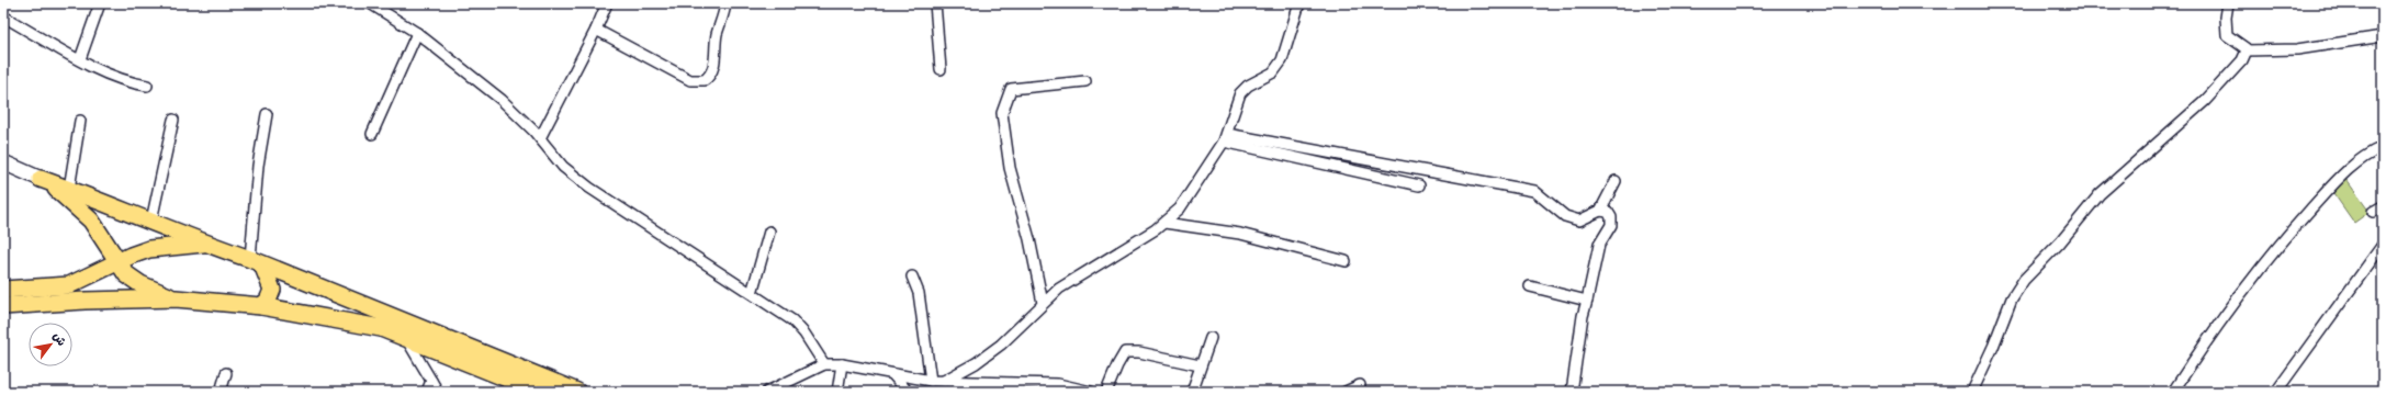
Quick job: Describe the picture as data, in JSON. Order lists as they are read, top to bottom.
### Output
{
  "north": "top right"
}
